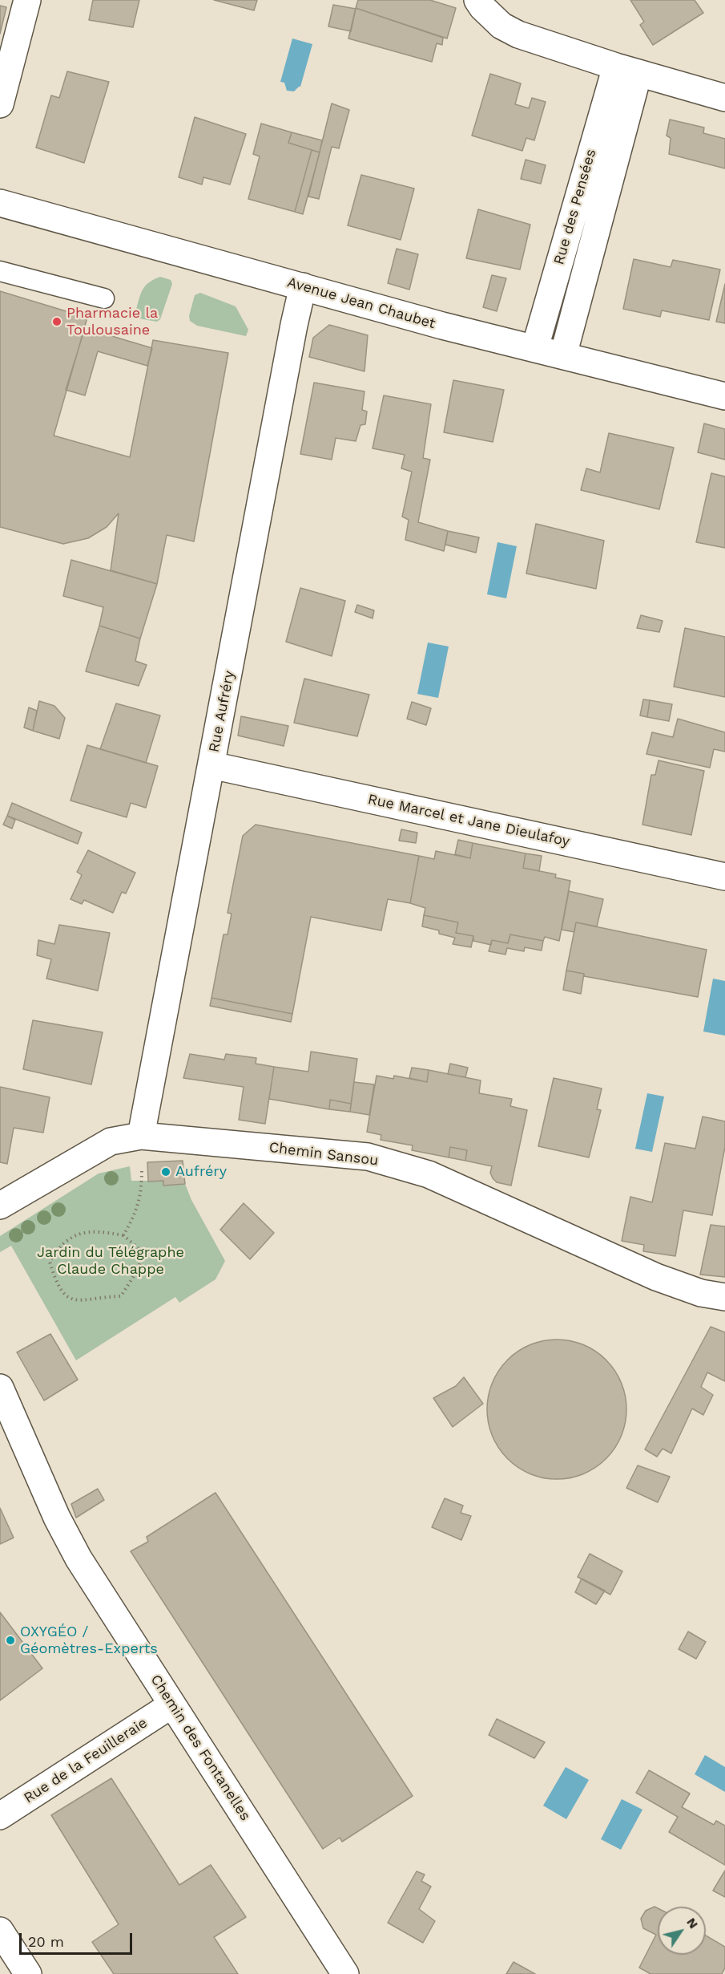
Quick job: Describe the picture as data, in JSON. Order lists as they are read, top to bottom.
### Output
{
  "streets": {
    "street": [
      "Rue des Pensées",
      "Avenue Jean Chaubet",
      "Rue Aufréry",
      "Rue Marcel et Jane Dieulafoy",
      "Chemin Sansou",
      "Chemin des Fontanelles",
      "Rue de la Feuilleraie"
    ]
  },
  "crossings": [
    ["Rue des Pensées", "Avenue Jean Chaubet"],
    ["Avenue Jean Chaubet", "Rue Aufréry"],
    ["Rue Aufréry", "Rue Marcel et Jane Dieulafoy"],
    ["Rue Aufréry", "Chemin Sansou"],
    ["Chemin des Fontanelles", "Rue de la Feuilleraie"]
  ],
  "parks": ["Jardin du Télégraphe Claude Chappe"],
  "places": ["Pharmacie la Toulousaine", "Aufréry", "OXYGÉO / Géomètres-Experts"],
  "scale_bar": "20 m",
  "north": "top right"
}
